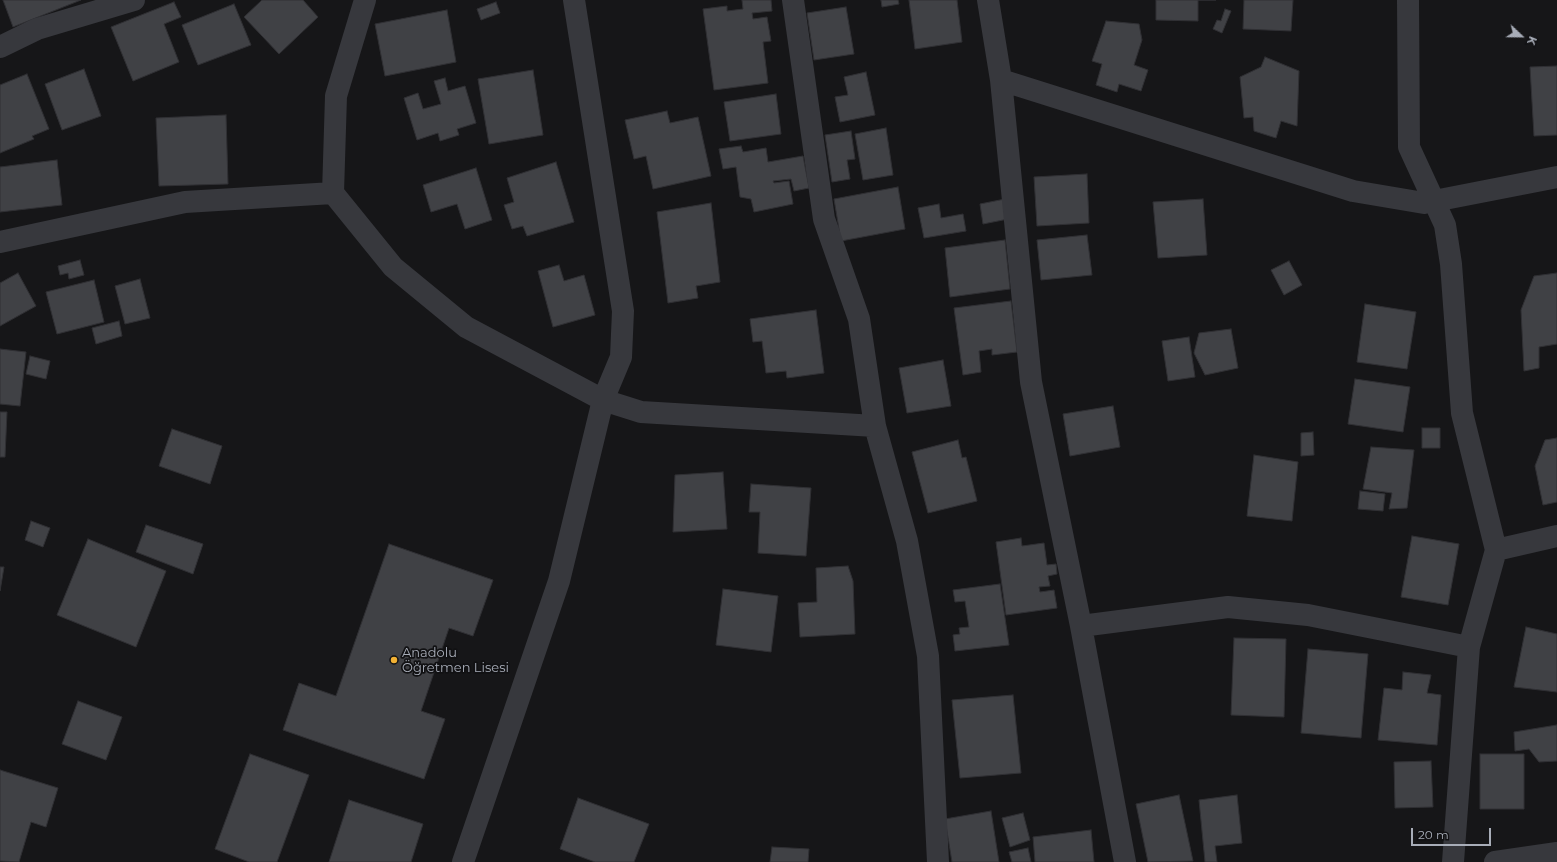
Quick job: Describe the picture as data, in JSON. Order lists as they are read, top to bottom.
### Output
{
  "places": ["Anadolu Öğretmen Lisesi"],
  "scale_bar": "20 m",
  "north": "right"
}
